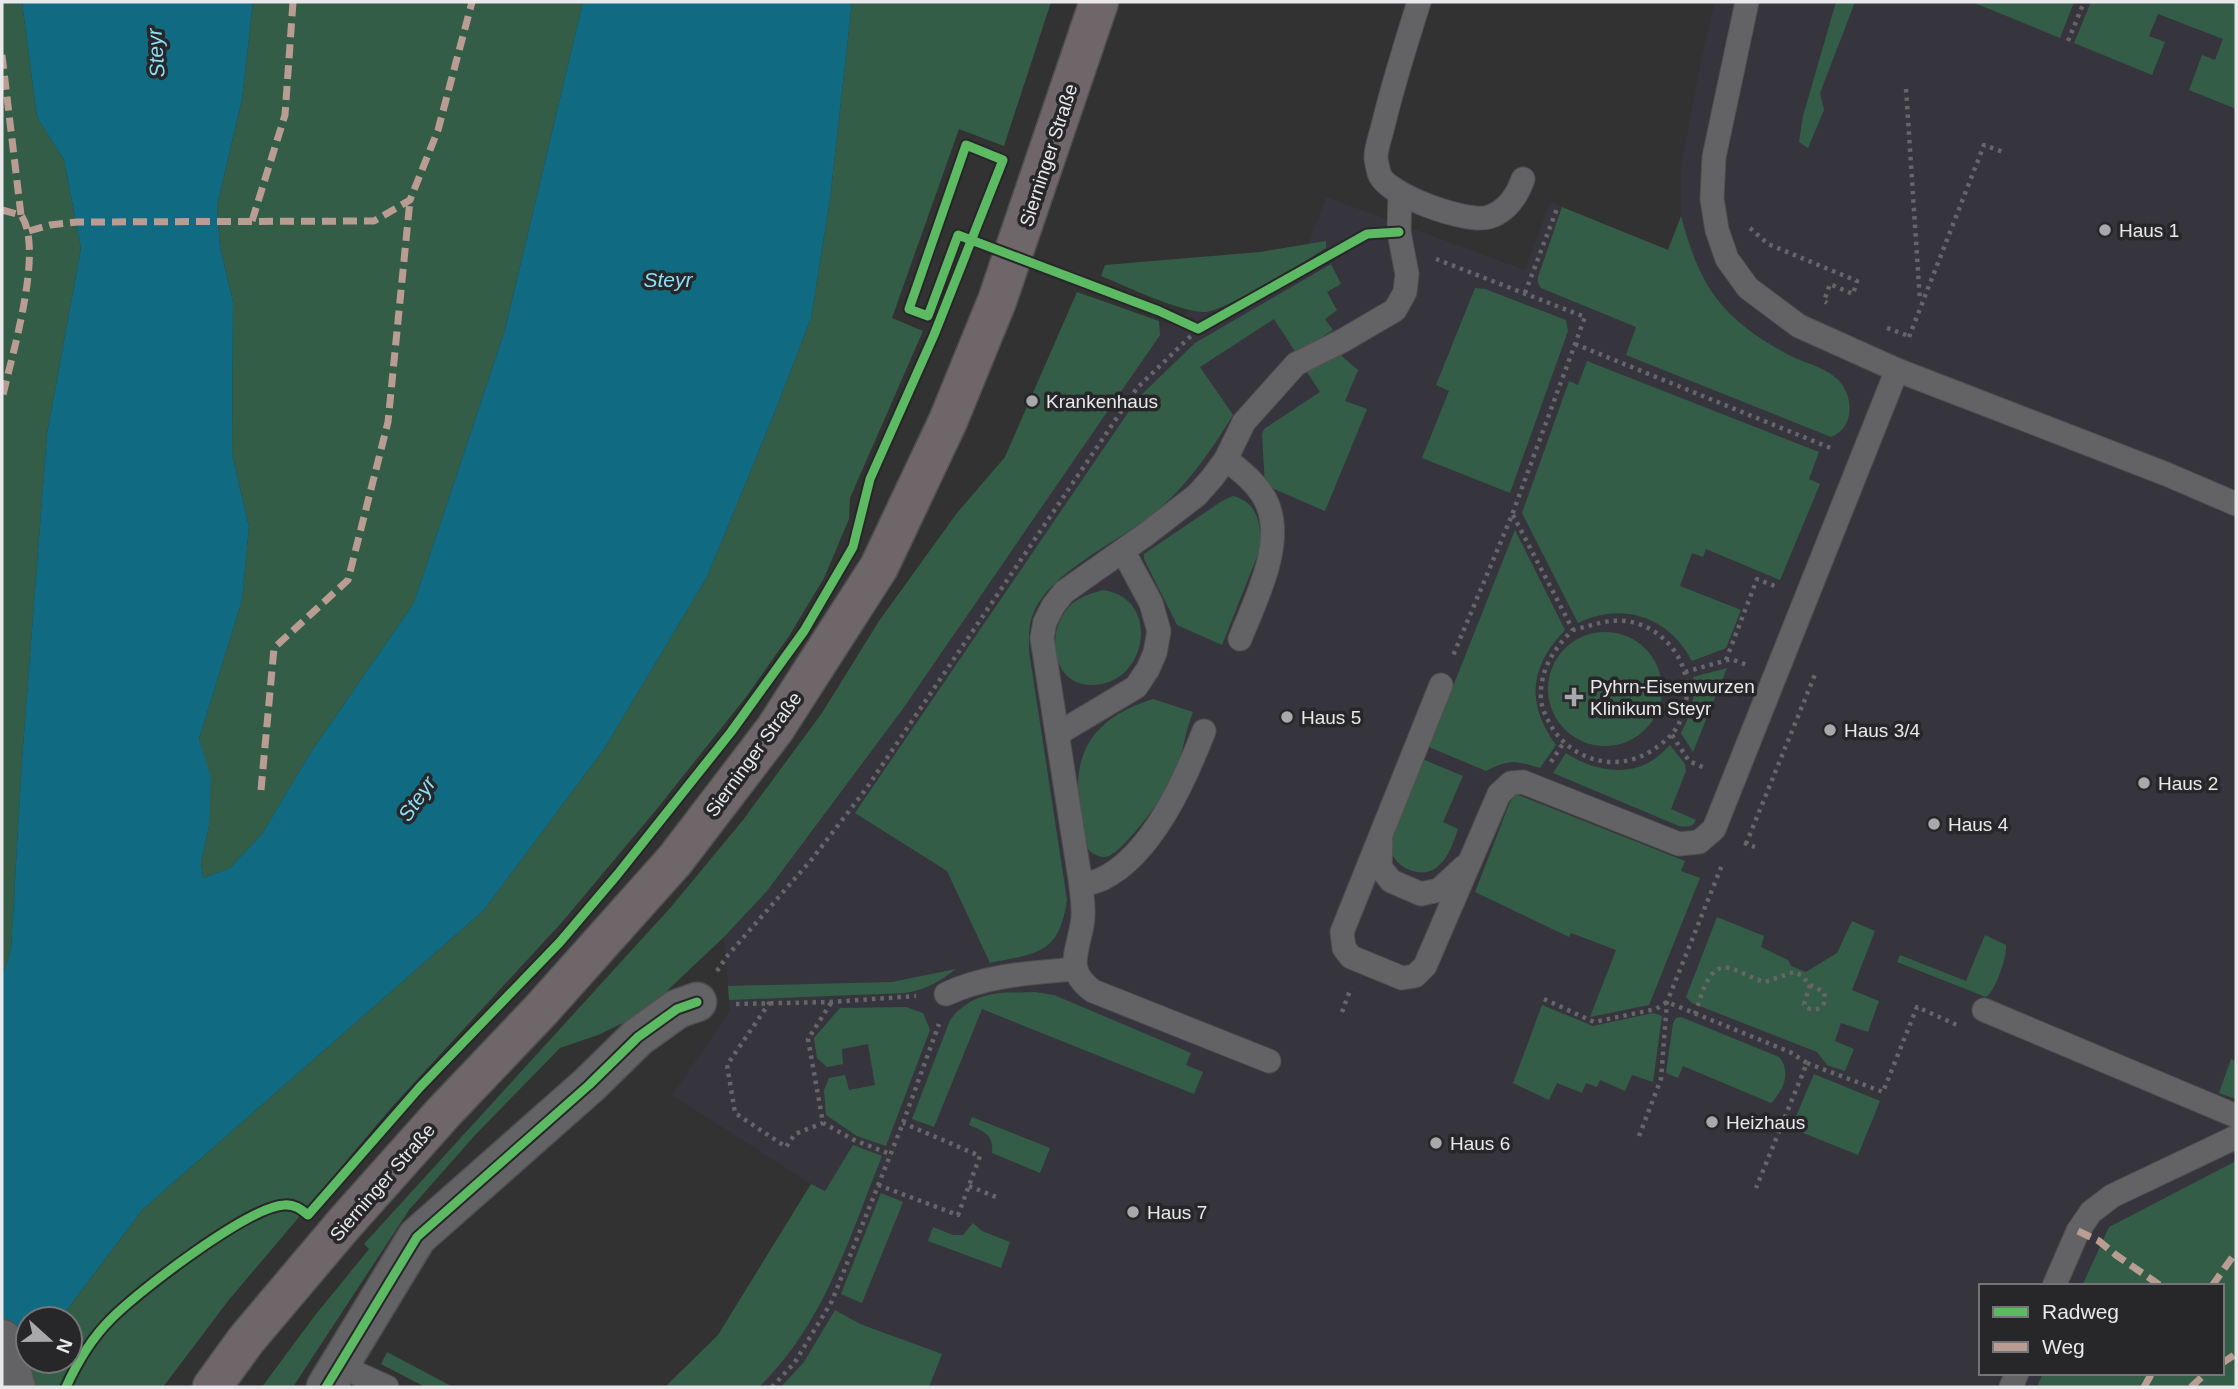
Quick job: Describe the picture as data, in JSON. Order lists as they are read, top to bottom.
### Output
{
  "streets": {
    "main road": ["Sierninger Straße"]
  },
  "water": ["Steyr"],
  "places": {
    "other": [
      "Haus 1",
      "Krankenhaus",
      "Haus 5",
      "Haus 3/4",
      "Haus 2",
      "Haus 4",
      "Heizhaus",
      "Haus 6",
      "Haus 7"
    ],
    "health": ["Pyhrn-Eisenwurzen Klinikum Steyr"]
  },
  "legend": ["Radweg", "Weg"],
  "north": "right"
}
